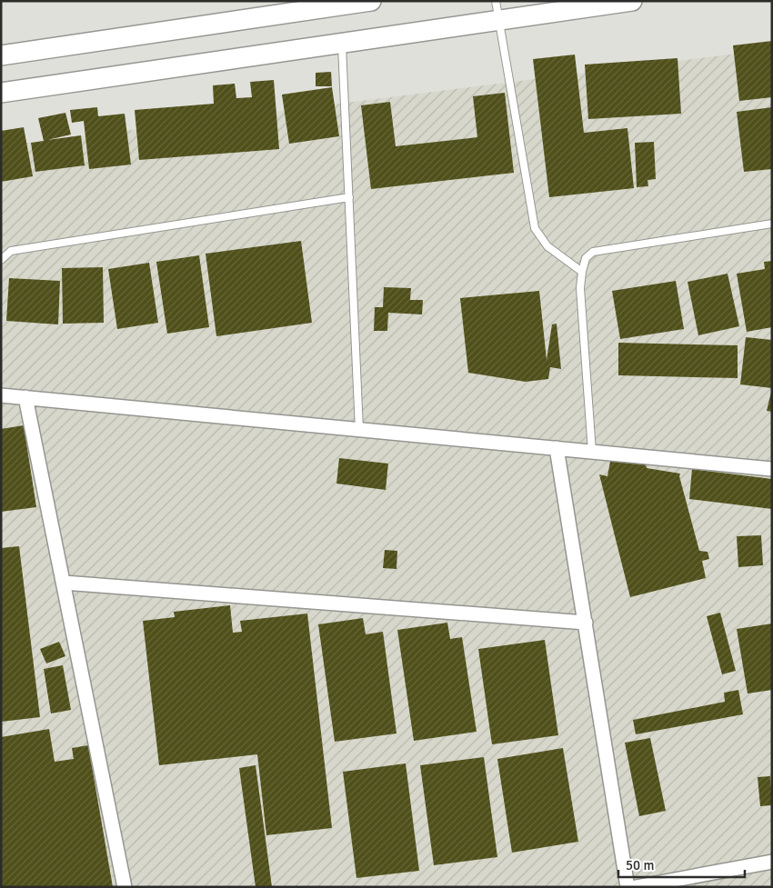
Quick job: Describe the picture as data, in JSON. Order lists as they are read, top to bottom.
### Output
{
  "scale_bar": "50 m"
}
